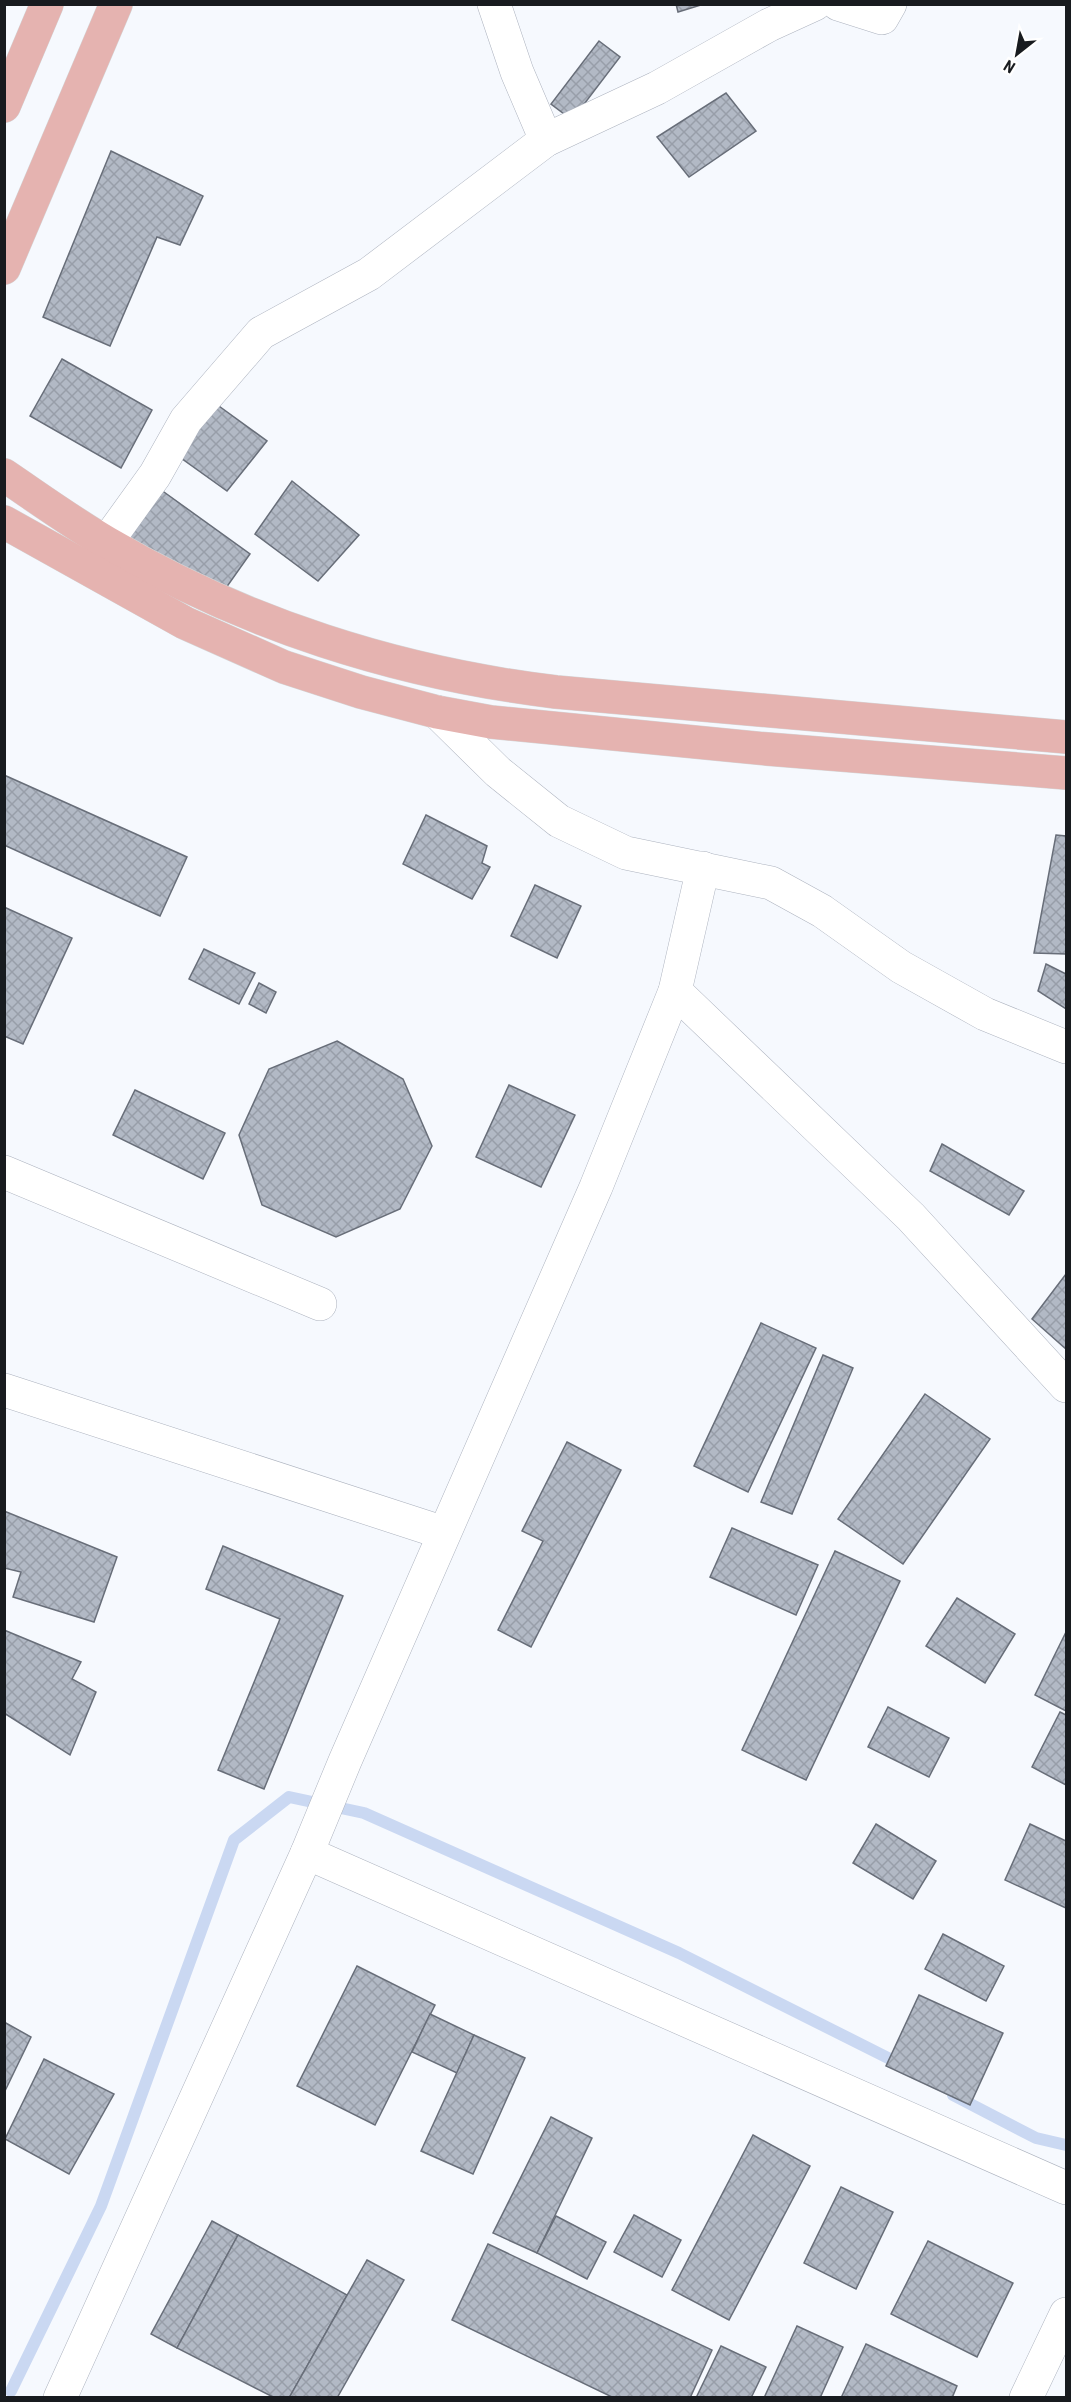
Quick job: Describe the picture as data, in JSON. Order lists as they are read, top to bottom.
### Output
{
  "north": "bottom left"
}
